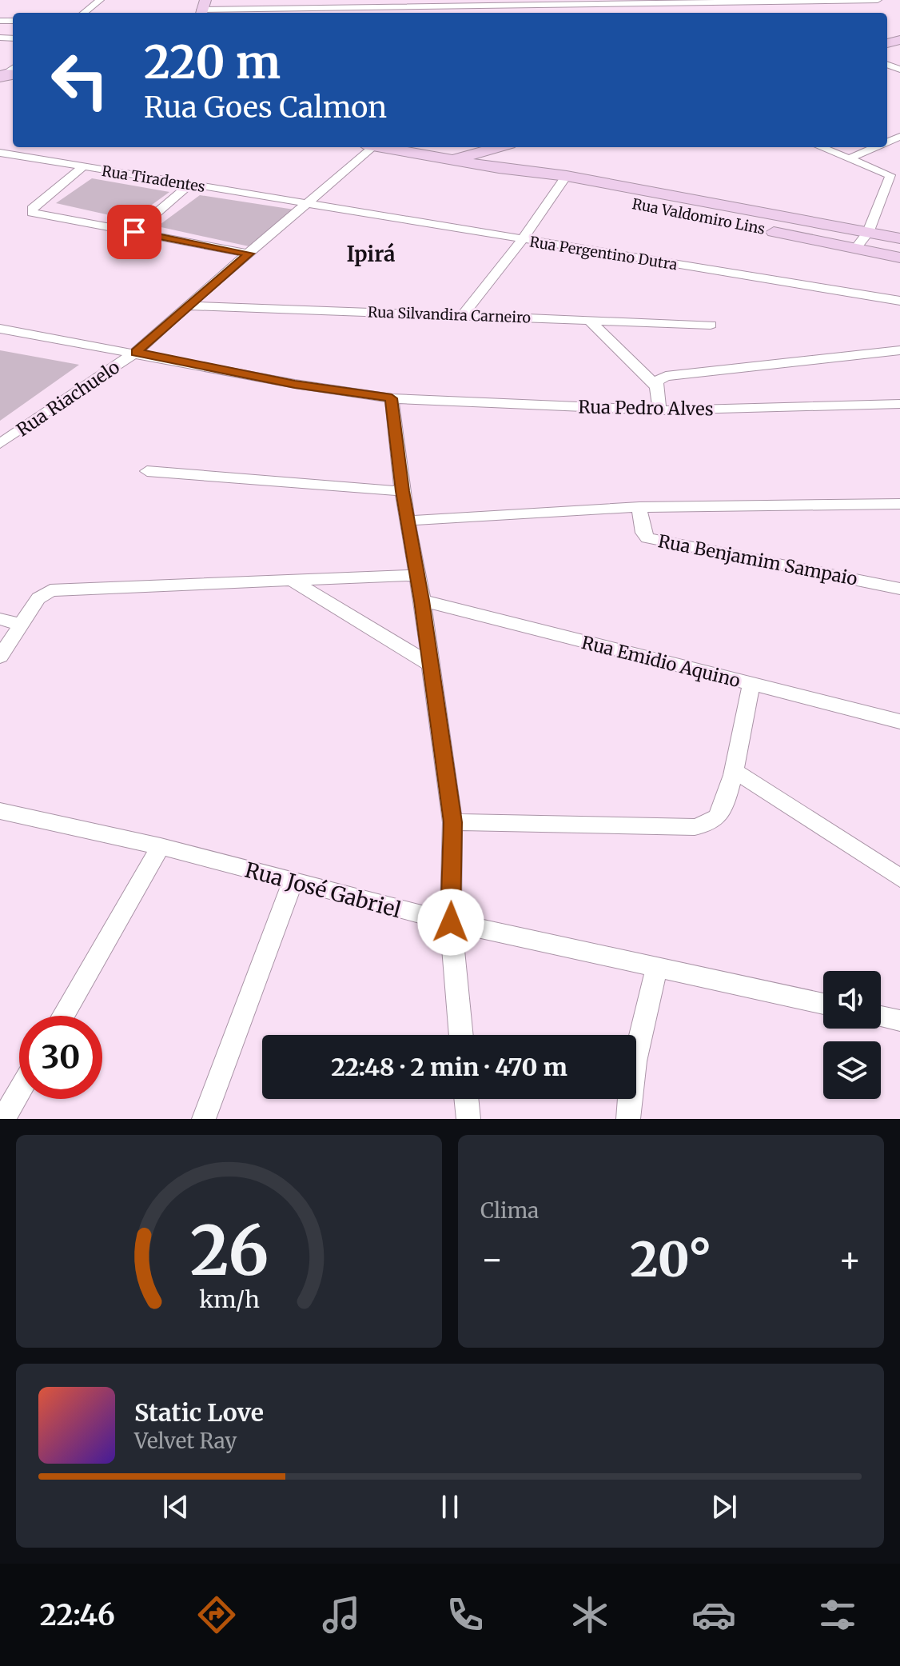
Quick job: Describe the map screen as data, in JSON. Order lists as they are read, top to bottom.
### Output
{
  "streets": {
    "street": [
      "Rua Tiradentes",
      "Rua Valdomiro Lins",
      "Rua Pergentino Dutra",
      "Rua Silvandira Carneiro",
      "Rua Riachuelo",
      "Rua Pedro Alves",
      "Rua Benjamim Sampaio",
      "Rua Emidio Aquino",
      "Rua José Gabriel"
    ]
  },
  "crossings": [
    ["Rua Tiradentes", "Rua Pergentino Dutra"],
    ["Rua Tiradentes", "Rua Riachuelo"],
    ["Rua Pergentino Dutra", "Rua Riachuelo"],
    ["Rua Silvandira Carneiro", "Rua Riachuelo"],
    ["Rua Riachuelo", "Rua Pedro Alves"]
  ],
  "districts": ["Ipirá"],
  "page": {
    "turn": ["220 m", "Rua Goes Calmon"],
    "limit": "30",
    "trip": "22:48 · 2 min · 470 m",
    "tile": "Clima",
    "heat": ["−", "20°", "+"],
    "song": ["Static Love", "Velvet Ray"],
    "tabs": "22:46",
    "gauge": ["26", "km/h"]
  }
}
